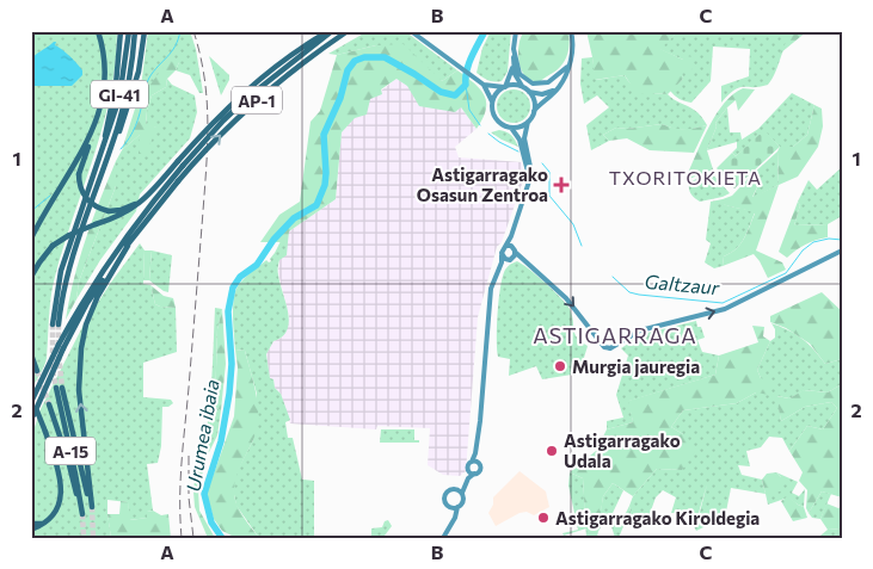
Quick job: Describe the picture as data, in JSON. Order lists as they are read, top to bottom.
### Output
{
  "streets": {
    "highway": ["GI-41", "AP-1", "A-15"]
  },
  "crossings": [
    ["AP-1", "A-15"]
  ],
  "districts": ["TXORITOKIETA", "ASTIGARRAGA"],
  "water": ["Galtzaur", "Urumea ibaia"],
  "places": {
    "health": ["Astigarragako Osasun Zentroa"],
    "other": ["Murgia jauregia", "Astigarragako Udala", "Astigarragako Kiroldegia"]
  },
  "grid": {
    "columns": ["A", "B", "C"],
    "rows": ["1", "2"]
  }
}
